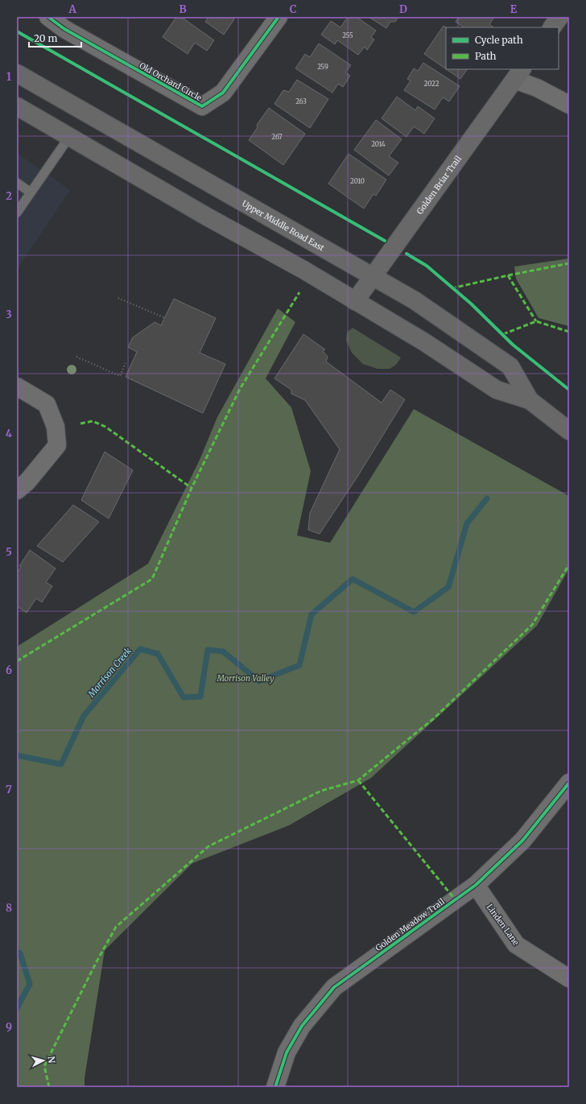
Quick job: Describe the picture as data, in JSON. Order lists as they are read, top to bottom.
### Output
{
  "streets": {
    "main road": ["Golden Briar Trail", "Upper Middle Road East"],
    "street": ["Old Orchard Circle", "Golden Meadow Trail", "Linden Lane"]
  },
  "crossings": [
    ["Golden Briar Trail", "Upper Middle Road East"],
    ["Golden Meadow Trail", "Linden Lane"]
  ],
  "water": ["Morrison Creek"],
  "parks": ["Morrison Valley"],
  "house_numbers": [
    "255",
    "259",
    "2022",
    "263",
    "267",
    "2014",
    "2010"
  ],
  "legend": ["Cycle path", "Path"],
  "scale_bar": "20 m",
  "north": "right",
  "grid": {
    "columns": [
      "A",
      "B",
      "C",
      "D",
      "E"
    ],
    "rows": [
      "1",
      "2",
      "3",
      "4",
      "5",
      "6",
      "7",
      "8",
      "9"
    ]
  }
}
